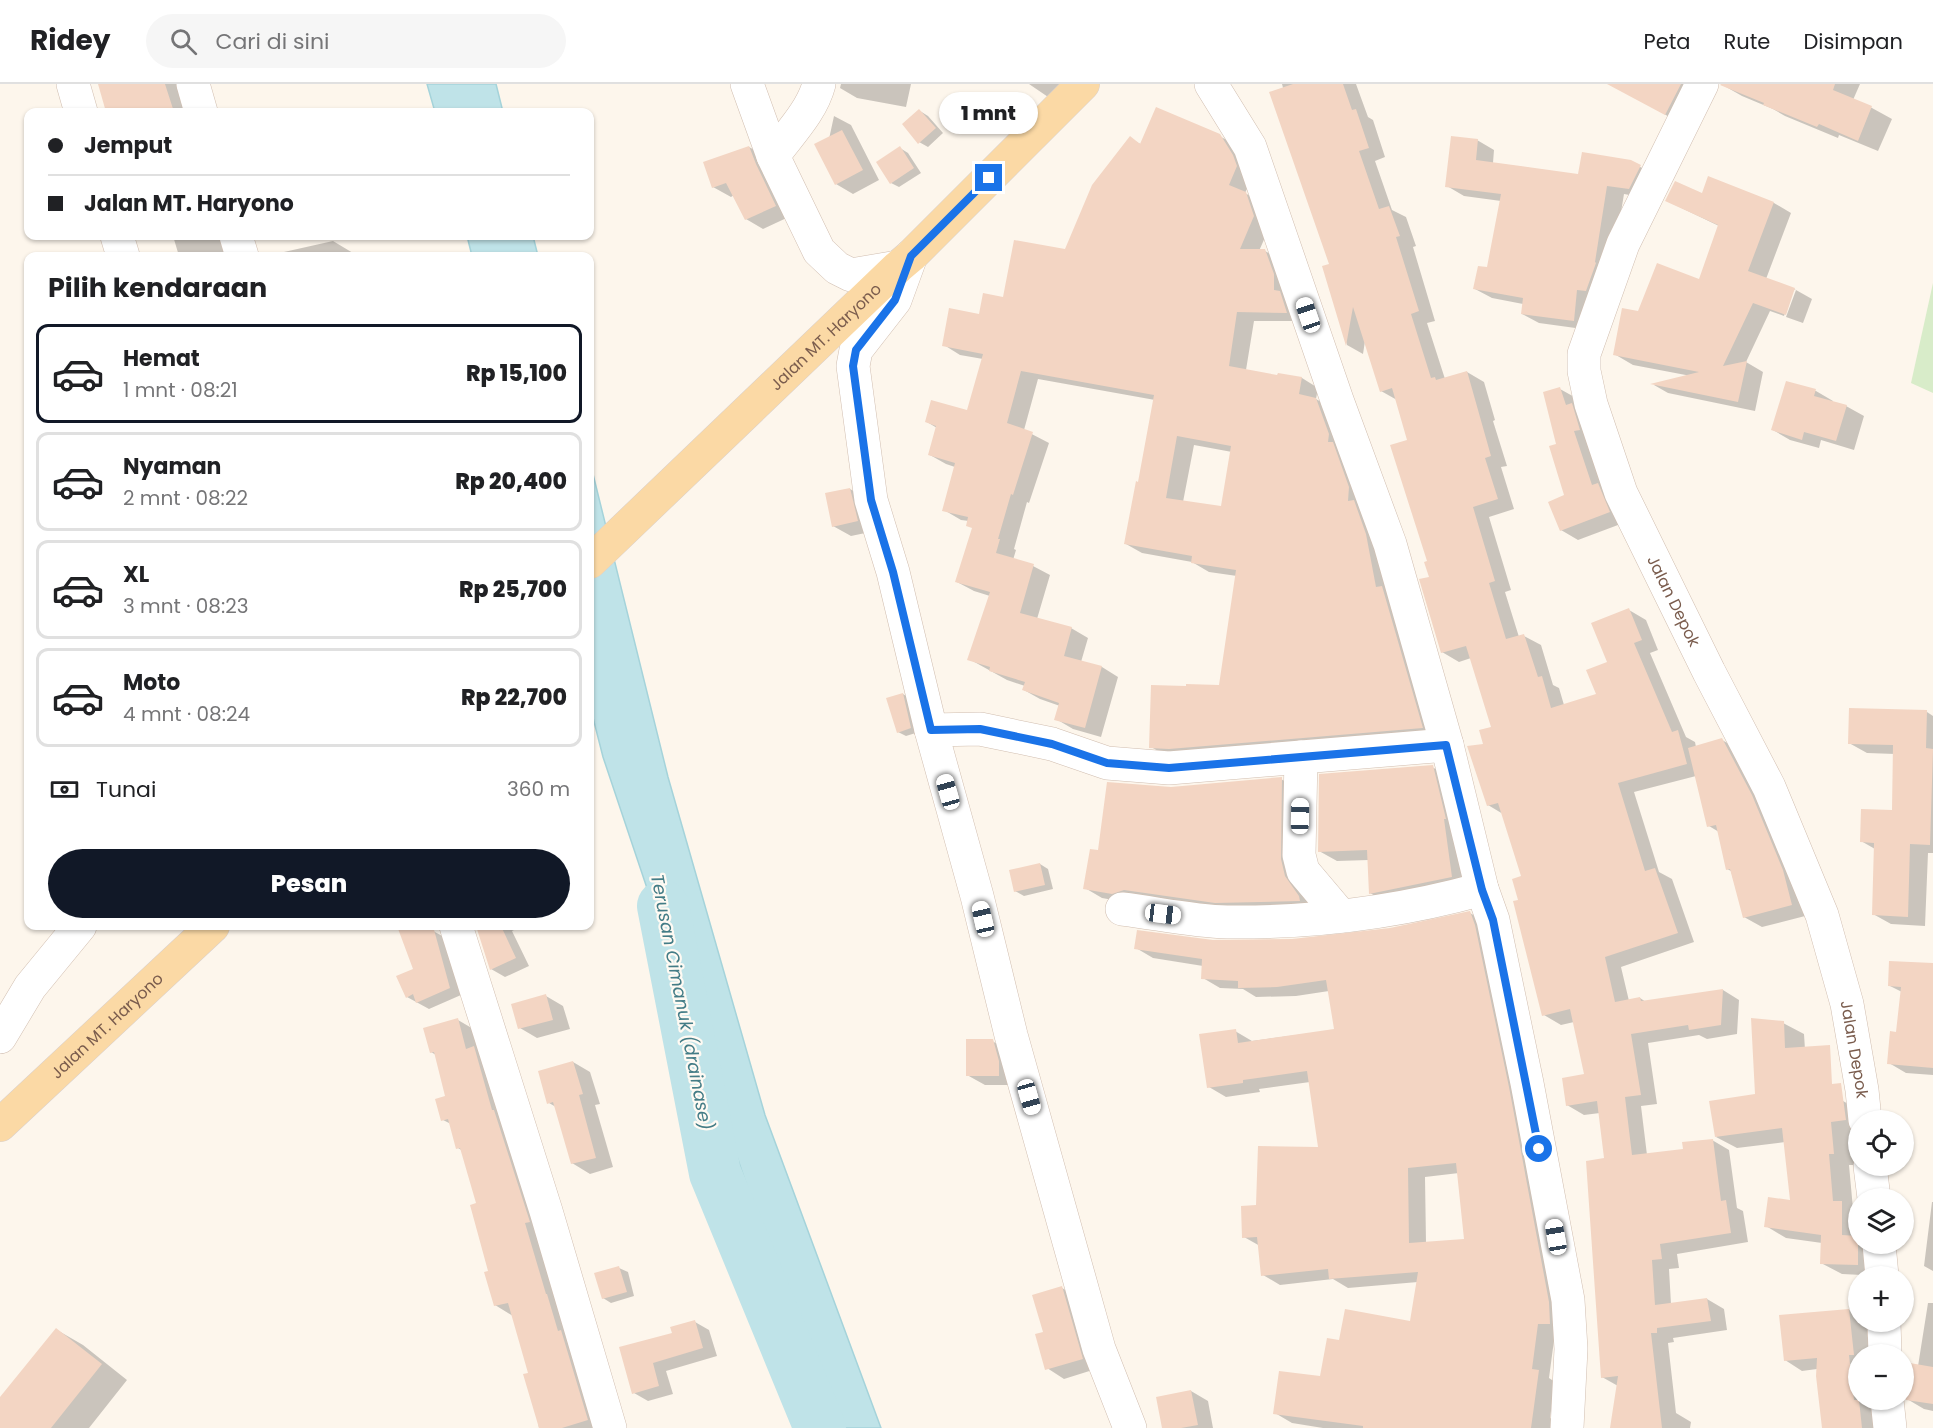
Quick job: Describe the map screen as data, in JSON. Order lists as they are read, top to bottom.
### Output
{
  "streets": {
    "main road": ["Jalan MT. Haryono"],
    "street": ["Jalan Depok"]
  },
  "water": ["Terusan Cimanuk (drainase)"],
  "page": {
    "header": "Ridey",
    "search": "Cari di sini",
    "nav": ["Peta", "Rute", "Disimpan"],
    "bubble": "1 mnt",
    "banner": ["Jemput", "Jalan MT. Haryono"],
    "heading": "Pilih kendaraan",
    "list": [
      {
        "name": "Hemat",
        "note": "1 mnt · 08:21",
        "value": "Rp 15,100"
      },
      {
        "name": "Nyaman",
        "note": "2 mnt · 08:22",
        "value": "Rp 20,400"
      },
      {
        "name": "XL",
        "note": "3 mnt · 08:23",
        "value": "Rp 25,700"
      },
      {
        "name": "Moto",
        "note": "4 mnt · 08:24",
        "value": "Rp 22,700"
      }
    ],
    "pay": ["Tunai", "360 m"],
    "buttons": "Pesan",
    "map_buttons": ["+", "−"]
  }
}
